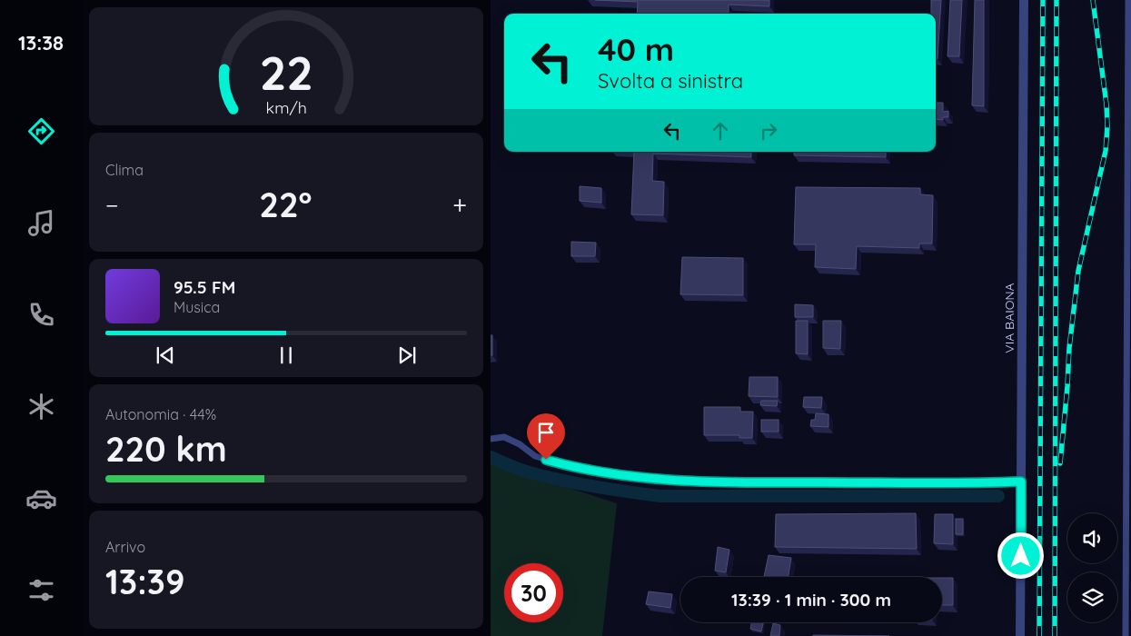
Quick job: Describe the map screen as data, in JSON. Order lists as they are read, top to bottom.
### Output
{
  "streets": {
    "street": ["VIA BAIONA"]
  },
  "page": {
    "tabs": "13:38",
    "turn": ["40 m", "Svolta a sinistra"],
    "tile": [
      "Clima",
      ["Autonomia · 44%", "220 km"],
      ["Arrivo", "13:39"]
    ],
    "heat": ["−", "22°", "+"],
    "song": ["95.5 FM", "Musica"],
    "limit": "30",
    "trip": "13:39 · 1 min · 300 m",
    "gauge": ["22", "km/h"]
  }
}
